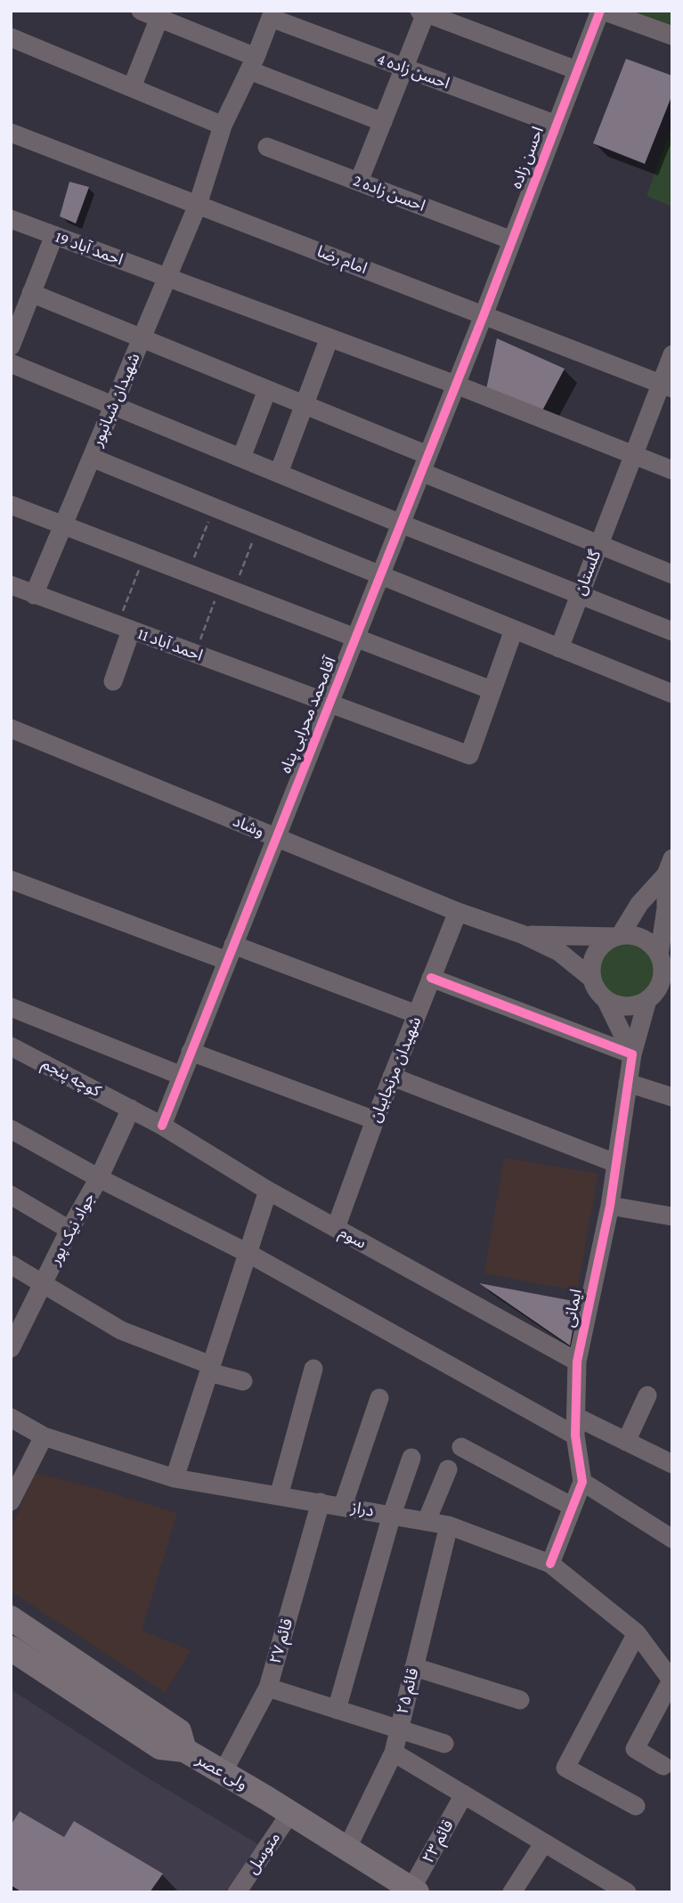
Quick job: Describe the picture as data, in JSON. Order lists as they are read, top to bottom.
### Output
{
  "streets": {
    "main road": ["ولی عصر"],
    "street": [
      "احسن زاده 4",
      "احسن زاده",
      "احسن زاده 2",
      "احمد آباد 19",
      "امام رضا",
      "شهیدان شبانپور",
      "گلستان",
      "احمد آباد 11",
      "آقامحمد محرابی پناه",
      "وشاد",
      "شهیدان مرنجابیان",
      "کوچه پنجم",
      "جواد نیک پور",
      "سوم",
      "ایمانی",
      "دراز",
      "قائم ۲۷",
      "قائم ۲۵",
      "قائم ۲۳",
      "متوسل"
    ]
  },
  "crossings": [
    ["احسن زاده 4", "احسن زاده"],
    ["احسن زاده 4", "شهیدان شبانپور"],
    ["احسن زاده", "احسن زاده 2"],
    ["احسن زاده", "امام رضا"],
    ["احسن زاده", "آقامحمد محرابی پناه"],
    ["احمد آباد 19", "شهیدان شبانپور"],
    ["احمد آباد 19", "گلستان"],
    ["احمد آباد 19", "آقامحمد محرابی پناه"],
    ["امام رضا", "شهیدان شبانپور"],
    ["امام رضا", "گلستان"],
    ["امام رضا", "آقامحمد محرابی پناه"],
    ["شهیدان شبانپور", "احمد آباد 11"],
    ["احمد آباد 11", "آقامحمد محرابی پناه"],
    ["آقامحمد محرابی پناه", "وشاد"],
    ["آقامحمد محرابی پناه", "سوم"],
    ["وشاد", "شهیدان مرنجابیان"],
    ["شهیدان مرنجابیان", "سوم"],
    ["کوچه پنجم", "جواد نیک پور"],
    ["کوچه پنجم", "سوم"],
    ["جواد نیک پور", "سوم"],
    ["سوم", "ایمانی"],
    ["دراز", "قائم ۲۷"],
    ["دراز", "قائم ۲۵"],
    ["قائم ۲۷", "ولی عصر"],
    ["قائم ۲۵", "ولی عصر"],
    ["ولی عصر", "قائم ۲۳"],
    ["ولی عصر", "متوسل"]
  ]
}
